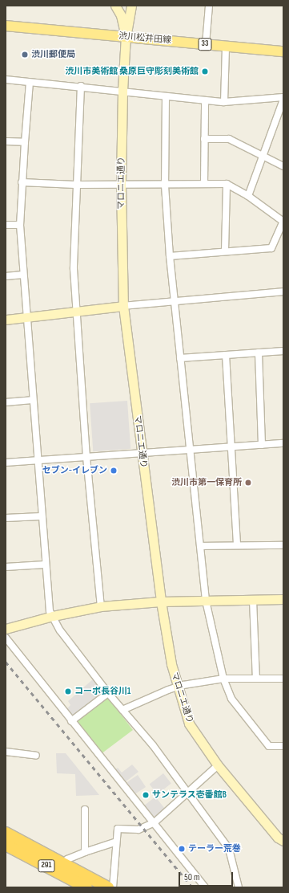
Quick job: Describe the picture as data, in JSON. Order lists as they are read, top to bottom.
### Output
{
  "streets": {
    "highway": ["291"],
    "main road": ["渋川松井田線", "33"],
    "street": ["マロニエ通り"]
  },
  "crossings": [
    ["渋川松井田線", "マロニエ通り"]
  ],
  "places": [
    "渋川郵便局",
    "渋川市美術館 桑原巨守彫刻美術館",
    "セブン-イレブン",
    "渋川市第一保育所",
    "コーポ長谷川1",
    "サンテラス壱番館B",
    "テーラー荒巻"
  ],
  "scale_bar": "50 m"
}
